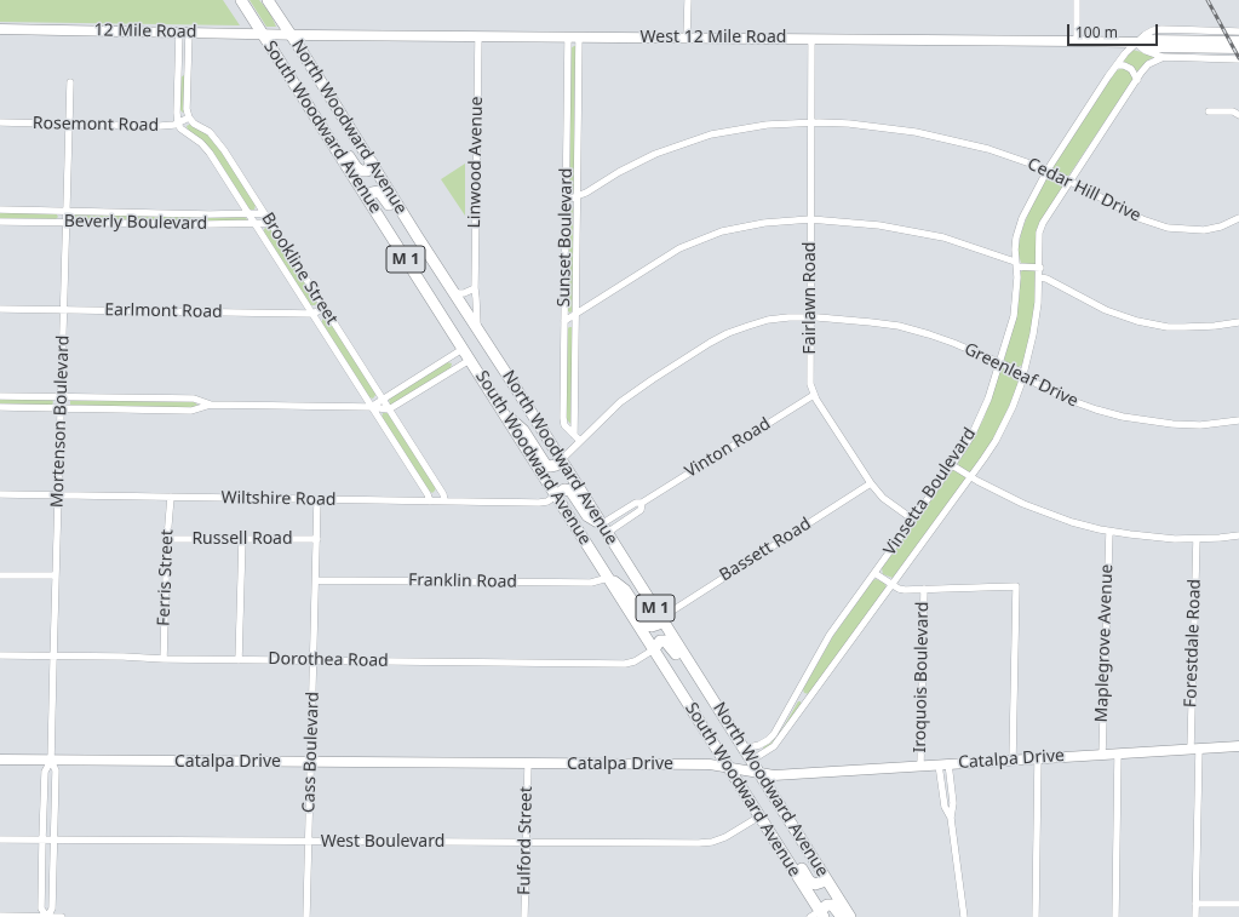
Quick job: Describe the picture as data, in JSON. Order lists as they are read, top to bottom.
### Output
{
  "streets": {
    "main road": [
      "12 Mile Road",
      "West 12 Mile Road",
      "South Woodward Avenue",
      "North Woodward Avenue",
      "M 1",
      "Catalpa Drive"
    ],
    "street": [
      "Rosemont Road",
      "Linwood Avenue",
      "Cedar Hill Drive",
      "Beverly Boulevard",
      "Sunset Boulevard",
      "Brookline Street",
      "Fairlawn Road",
      "Earlmont Road",
      "Greenleaf Drive",
      "Mortenson Boulevard",
      "Vinton Road",
      "Vinsetta Boulevard",
      "Wiltshire Road",
      "Russell Road",
      "Bassett Road",
      "Ferris Street",
      "Franklin Road",
      "Maplegrove Avenue",
      "Forestdale Road",
      "Dorothea Road",
      "Iroquois Boulevard",
      "Cass Boulevard",
      "Fulford Street",
      "West Boulevard"
    ]
  },
  "crossings": [
    ["12 Mile Road", "West 12 Mile Road"],
    ["12 Mile Road", "South Woodward Avenue"],
    ["12 Mile Road", "North Woodward Avenue"],
    ["West 12 Mile Road", "North Woodward Avenue"],
    ["West 12 Mile Road", "Linwood Avenue"],
    ["West 12 Mile Road", "Sunset Boulevard"],
    ["West 12 Mile Road", "Fairlawn Road"],
    ["West 12 Mile Road", "Vinsetta Boulevard"],
    ["Rosemont Road", "Brookline Street"],
    ["Rosemont Road", "Mortenson Boulevard"],
    ["South Woodward Avenue", "Wiltshire Road"],
    ["South Woodward Avenue", "Franklin Road"],
    ["South Woodward Avenue", "Dorothea Road"],
    ["South Woodward Avenue", "Catalpa Drive"],
    ["South Woodward Avenue", "West Boulevard"],
    ["North Woodward Avenue", "Linwood Avenue"],
    ["North Woodward Avenue", "Greenleaf Drive"],
    ["North Woodward Avenue", "Vinton Road"],
    ["North Woodward Avenue", "Vinsetta Boulevard"],
    ["North Woodward Avenue", "Bassett Road"],
    ["North Woodward Avenue", "Catalpa Drive"],
    ["Cedar Hill Drive", "Sunset Boulevard"],
    ["Cedar Hill Drive", "Fairlawn Road"],
    ["Cedar Hill Drive", "Vinsetta Boulevard"],
    ["Beverly Boulevard", "Brookline Street"],
    ["Beverly Boulevard", "Mortenson Boulevard"],
    ["Sunset Boulevard", "Greenleaf Drive"],
    ["Brookline Street", "Earlmont Road"],
    ["Brookline Street", "Wiltshire Road"],
    ["Fairlawn Road", "Greenleaf Drive"],
    ["Fairlawn Road", "Vinton Road"],
    ["Fairlawn Road", "Vinsetta Boulevard"],
    ["Fairlawn Road", "Bassett Road"],
    ["Earlmont Road", "Mortenson Boulevard"],
    ["Greenleaf Drive", "Vinsetta Boulevard"],
    ["Mortenson Boulevard", "Wiltshire Road"],
    ["Mortenson Boulevard", "Dorothea Road"],
    ["Mortenson Boulevard", "Catalpa Drive"],
    ["Mortenson Boulevard", "West Boulevard"],
    ["Wiltshire Road", "Ferris Street"],
    ["Wiltshire Road", "Cass Boulevard"],
    ["Russell Road", "Ferris Street"],
    ["Russell Road", "Cass Boulevard"],
    ["Ferris Street", "Dorothea Road"],
    ["Franklin Road", "Cass Boulevard"],
    ["Maplegrove Avenue", "Catalpa Drive"],
    ["Forestdale Road", "Catalpa Drive"],
    ["Dorothea Road", "Cass Boulevard"],
    ["Iroquois Boulevard", "Catalpa Drive"],
    ["Cass Boulevard", "Catalpa Drive"],
    ["Cass Boulevard", "West Boulevard"],
    ["Catalpa Drive", "Fulford Street"],
    ["Fulford Street", "West Boulevard"]
  ],
  "scale_bar": "100 m"
}
